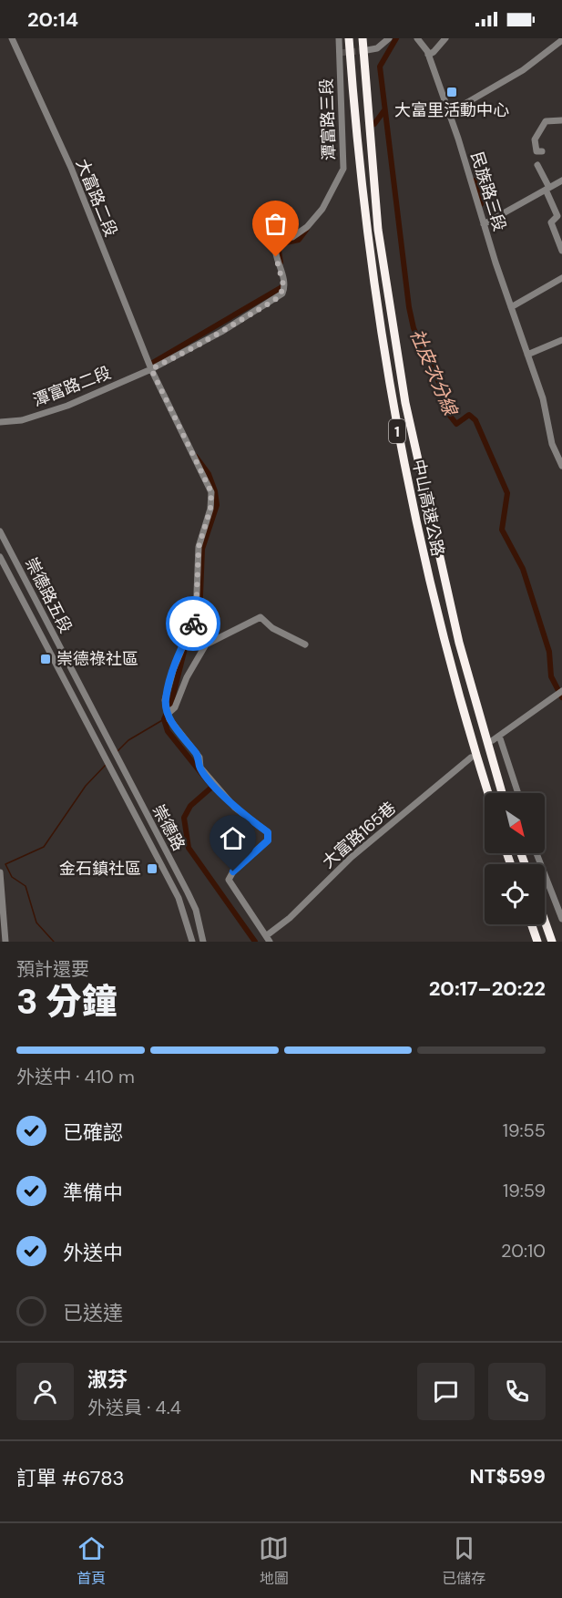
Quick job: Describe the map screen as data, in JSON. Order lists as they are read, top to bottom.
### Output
{
  "streets": {
    "highway": ["1", "中山高速公路"],
    "street": [
      "潭富路三段",
      "民族路三段",
      "大富路二段",
      "潭富路二段",
      "崇德路五段",
      "崇德路",
      "大富路165巷"
    ]
  },
  "crossings": [
    ["潭富路三段", "大富路二段"],
    ["潭富路三段", "潭富路二段"],
    ["大富路二段", "潭富路二段"],
    ["崇德路五段", "崇德路"]
  ],
  "water": ["社皮次分線"],
  "places": {
    "transit": ["大富里活動中心", "崇德祿社區", "金石鎮社區"]
  },
  "north": "bottom right",
  "page": {
    "status": "20:14",
    "heading": ["3 分鐘", "預計還要", "20:17–20:22"],
    "panel": [
      "淑芬",
      "外送員 · 4.4",
      "訂單 #6783",
      "NT$599"
    ],
    "bar": "外送中 · 410 m",
    "list": [
      ["已確認", "19:55"],
      ["準備中", "19:59"],
      ["外送中", "20:10"],
      "已送達"
    ],
    "tabs": ["首頁", "地圖", "已儲存"]
  }
}
